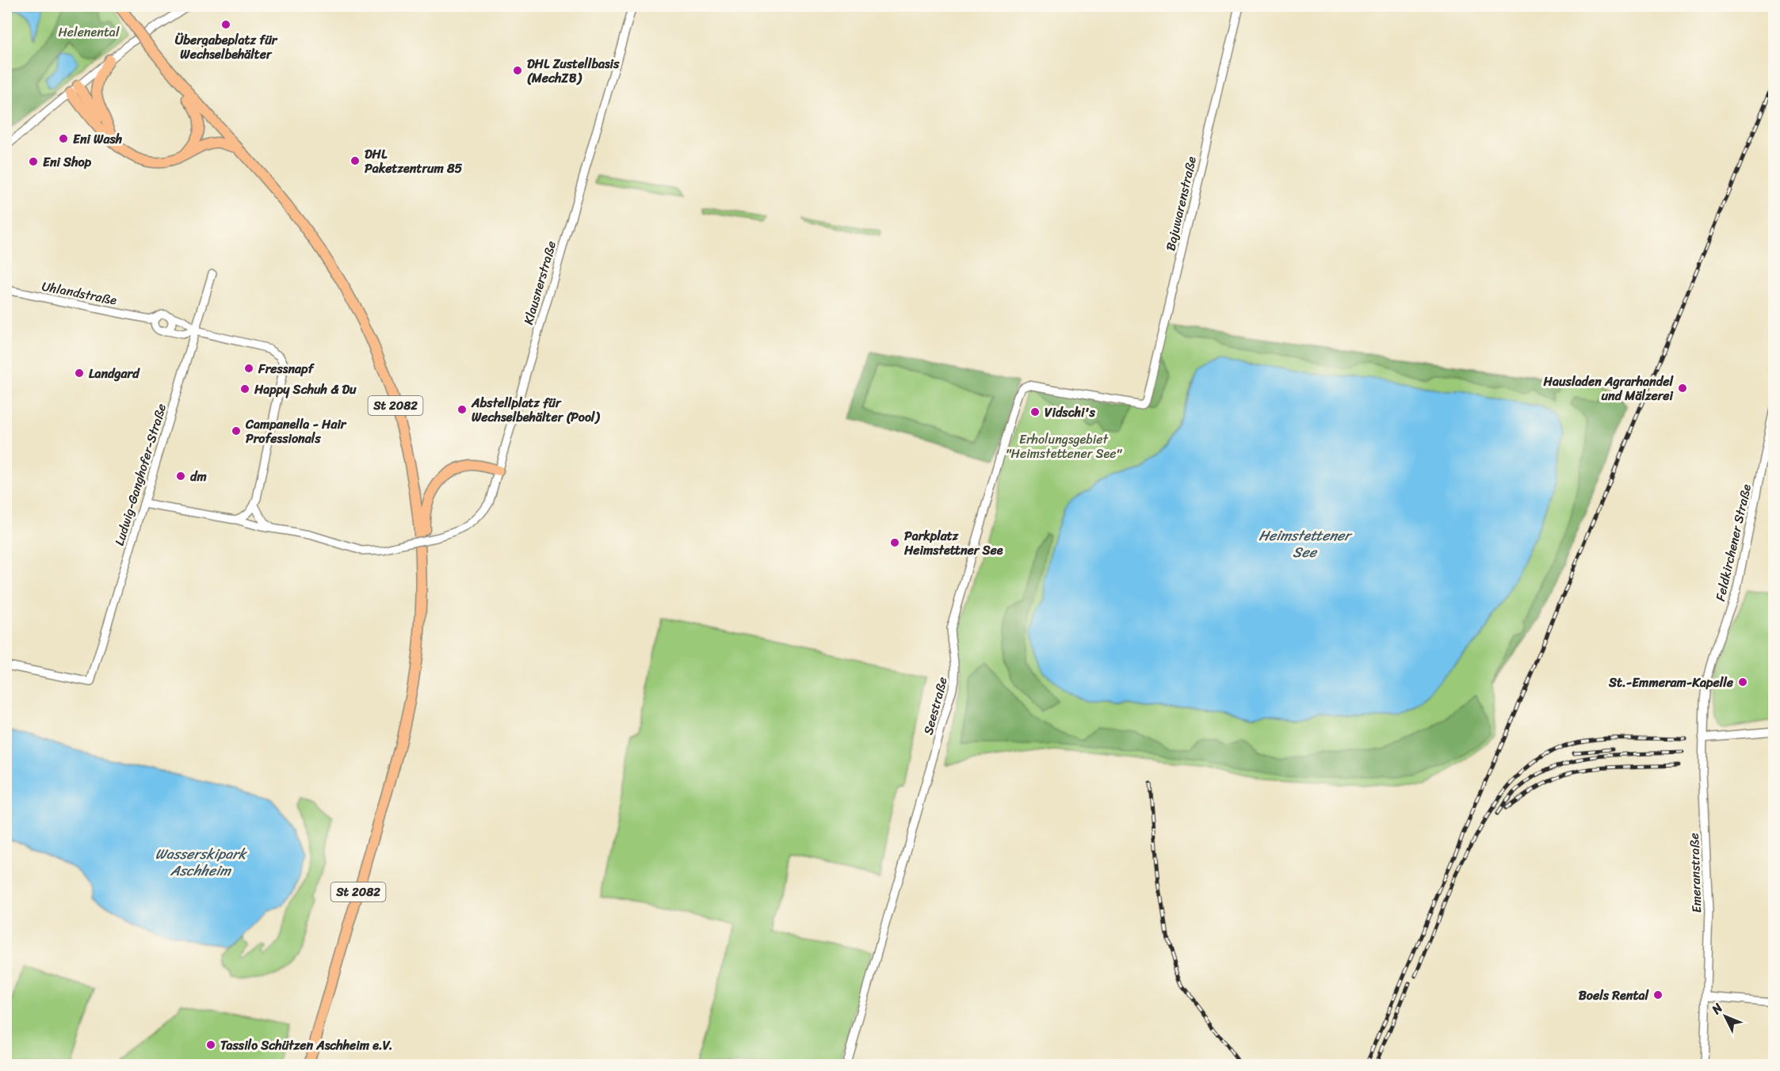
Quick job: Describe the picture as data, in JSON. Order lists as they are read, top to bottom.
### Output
{
  "streets": {
    "main road": ["St 2082"],
    "street": [
      "Bajuwarenstraße",
      "Klausnerstraße",
      "Uhlandstraße",
      "Ludwig-Ganghofer-Straße",
      "Feldkirchener Straße",
      "Seestraße",
      "Emeranstraße"
    ]
  },
  "crossings": [
    ["Bajuwarenstraße", "Seestraße"],
    ["Feldkirchener Straße", "Emeranstraße"]
  ],
  "water": ["Heimstettener See", "Wasserskipark Aschheim"],
  "parks": ["Helenental", "Erholungsgebiet \"Heimstettener See\""],
  "places": [
    "Übergabeplatz für Wechselbehälter",
    "DHL Zustellbasis (MechZB)",
    "Eni Wash",
    "DHL Paketzentrum 85",
    "Eni Shop",
    "Fressnapf",
    "Landgard",
    "Hausladen Agrarhandel und Mälzerei",
    "Happy Schuh & Du",
    "Abstellplatz für Wechselbehälter (Pool)",
    "Vidschi's",
    "Campanella - Hair Professionals",
    "dm",
    "Parkplatz Heimstettner See",
    "St.-Emmeram-Kapelle",
    "Boels Rental",
    "Tassilo Schützen Aschheim e.V."
  ],
  "north": "top left"
}
